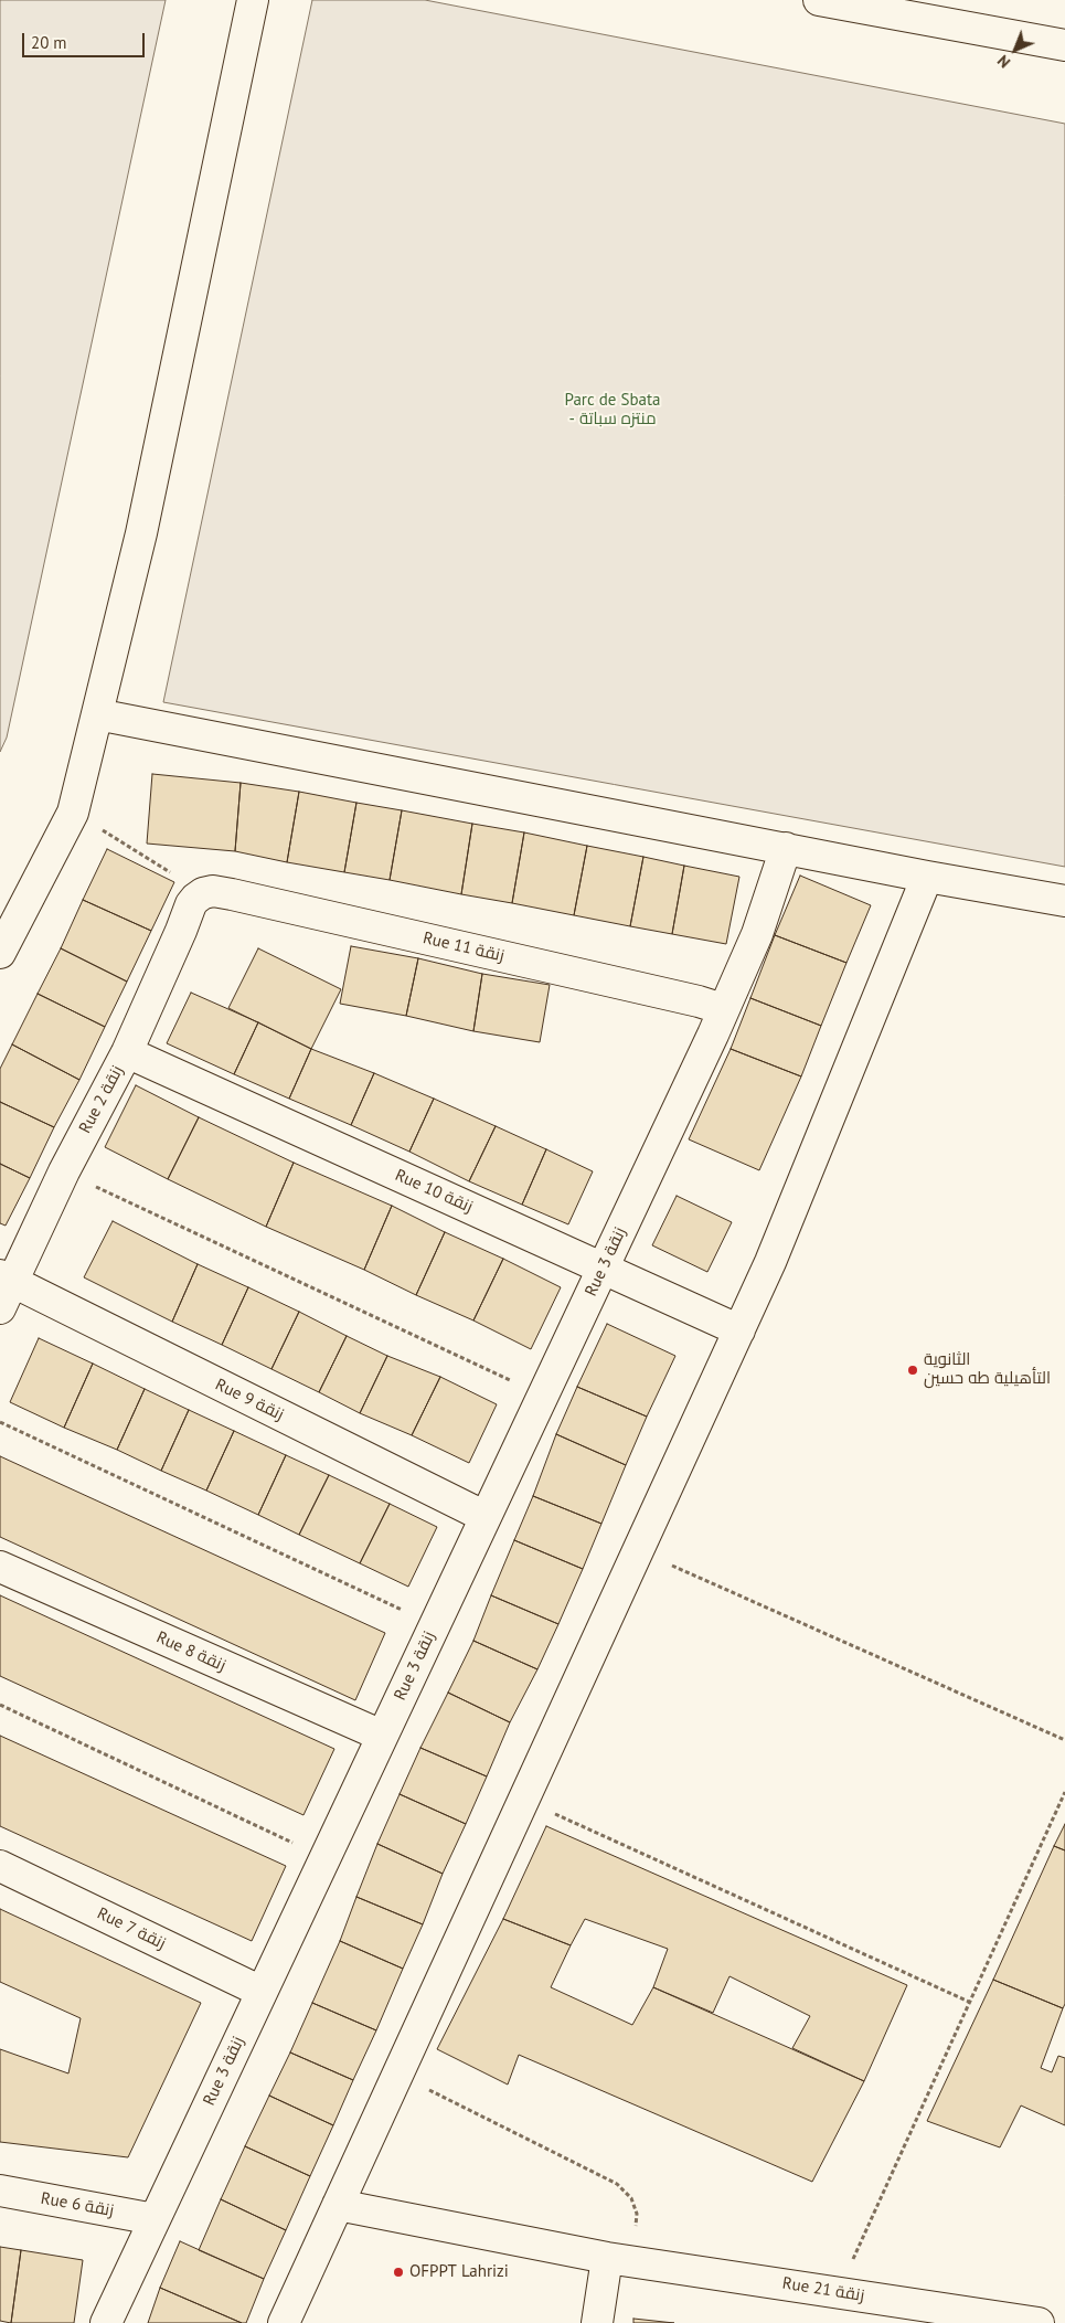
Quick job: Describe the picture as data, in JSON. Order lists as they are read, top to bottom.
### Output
{
  "streets": {
    "street": [
      "Rue 11 زنقة",
      "Rue 2 زنقة",
      "Rue 10 زنقة",
      "Rue 3 زنقة",
      "Rue 9 زنقة",
      "Rue 8 زنقة",
      "Rue 7 زنقة",
      "Rue 6 زنقة",
      "Rue 21 زنقة"
    ]
  },
  "crossings": [
    ["Rue 11 زنقة", "Rue 2 زنقة"],
    ["Rue 11 زنقة", "Rue 3 زنقة"],
    ["Rue 2 زنقة", "Rue 10 زنقة"],
    ["Rue 2 زنقة", "Rue 9 زنقة"],
    ["Rue 10 زنقة", "Rue 3 زنقة"],
    ["Rue 3 زنقة", "Rue 9 زنقة"],
    ["Rue 3 زنقة", "Rue 8 زنقة"],
    ["Rue 3 زنقة", "Rue 7 زنقة"],
    ["Rue 3 زنقة", "Rue 6 زنقة"]
  ],
  "parks": ["Parc de Sbata - منتزه سباتة"],
  "places": ["الثانوية التأهيلية طه حسين", "OFPPT Lahrizi"],
  "scale_bar": "20 m",
  "north": "bottom left"
}
